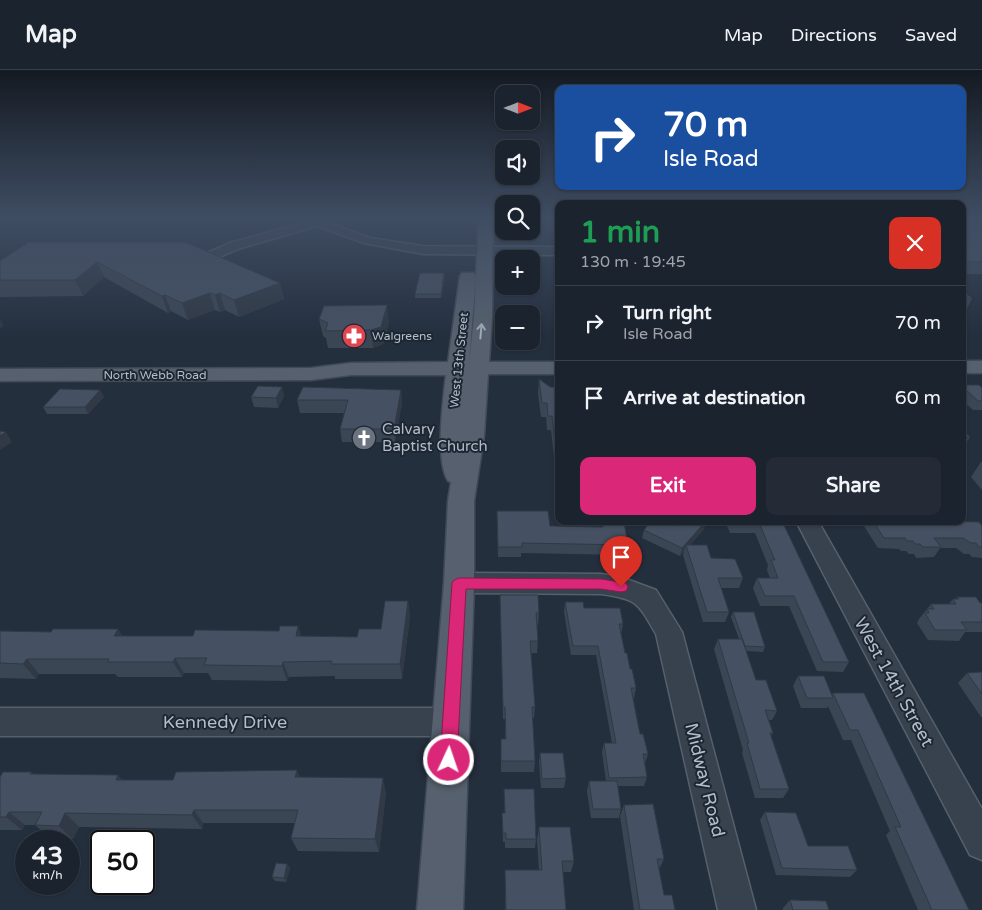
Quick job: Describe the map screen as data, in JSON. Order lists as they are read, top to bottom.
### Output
{
  "streets": {
    "main road": ["West 13th Street", "North Webb Road"],
    "street": ["West 14th Street", "Kennedy Drive", "Midway Road"]
  },
  "crossings": [
    ["West 13th Street", "North Webb Road"],
    ["West 13th Street", "Kennedy Drive"],
    ["West 13th Street", "Midway Road"]
  ],
  "places": {
    "pharmacy": ["Walgreens"],
    "church": ["Calvary Baptist Church"]
  },
  "north": "right",
  "page": {
    "header": "Map",
    "nav": ["Map", "Directions", "Saved"],
    "map_buttons": ["+", "−"],
    "turn": ["70 m", "Isle Road"],
    "heading": ["1 min", "130 m · 19:45"],
    "list": [
      {
        "name": "Turn right",
        "note": "Isle Road",
        "value": "70 m"
      },
      {
        "name": "Arrive at destination",
        "value": "60 m"
      }
    ],
    "buttons": ["Exit", "Share"],
    "speed": "43 km/h",
    "limit": "50"
  }
}
